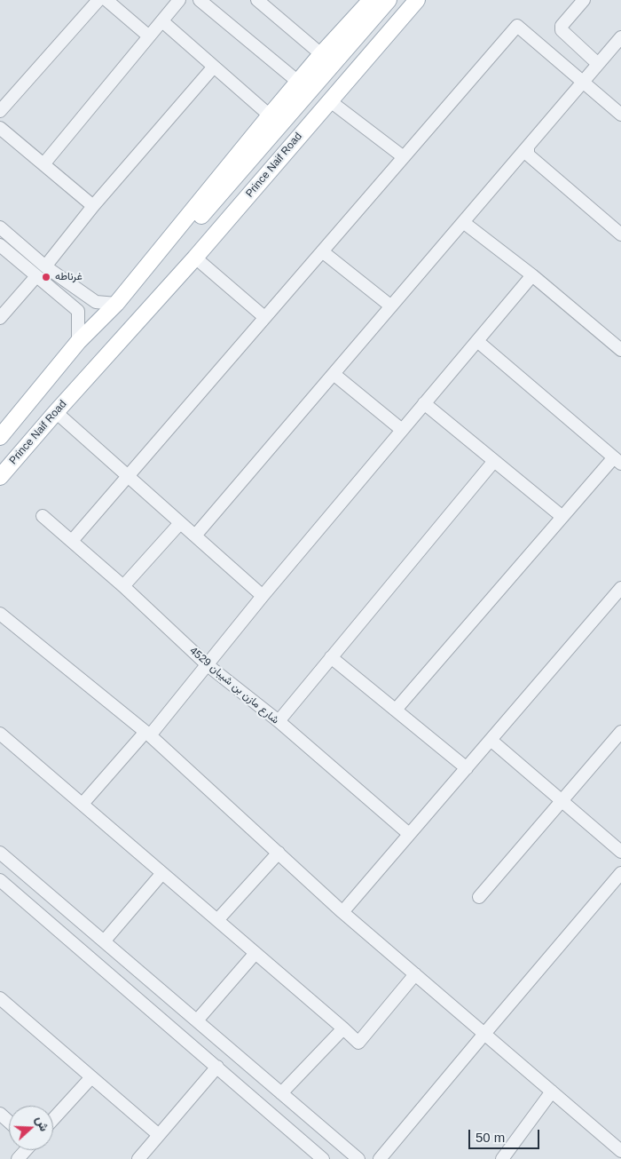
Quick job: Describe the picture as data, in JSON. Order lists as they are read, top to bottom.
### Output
{
  "streets": {
    "main road": ["Prince Naif Road"],
    "street": ["شارع مازن بن شيبان 4529"]
  },
  "places": ["غرناطه"],
  "scale_bar": "50 m",
  "north": "right"
}
